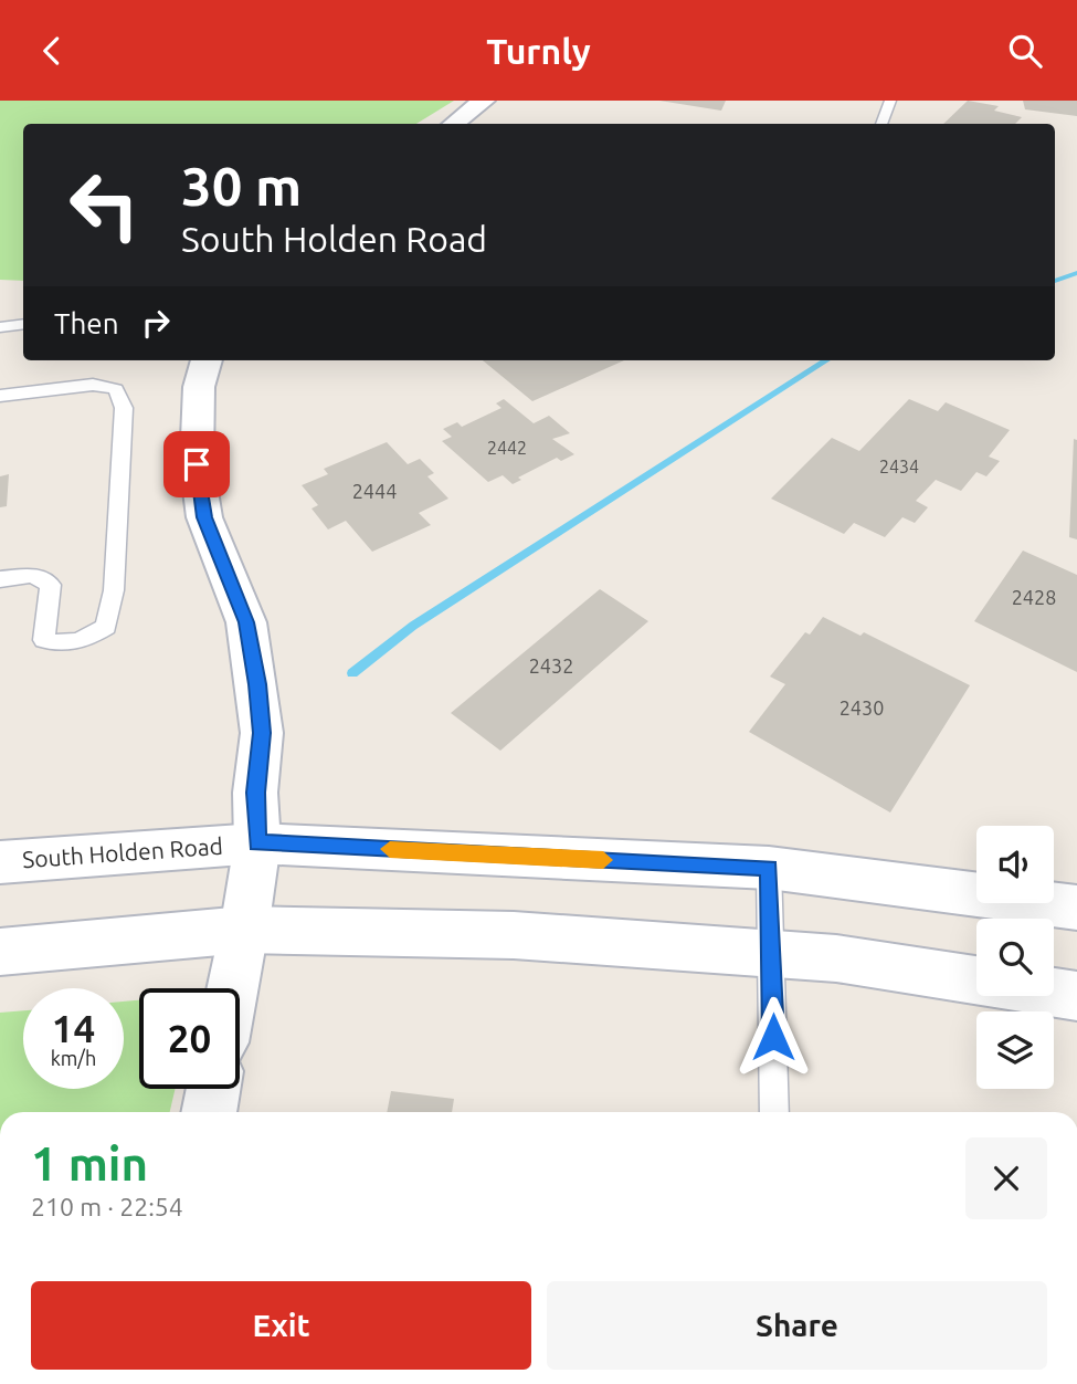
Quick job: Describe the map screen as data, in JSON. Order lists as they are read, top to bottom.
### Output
{
  "streets": {
    "main road": ["South Holden Road"]
  },
  "house_numbers": [
    "2442",
    "2434",
    "2444",
    "2428",
    "2432",
    "2430"
  ],
  "page": {
    "header": "Turnly",
    "turn": ["30 m", "South Holden Road"],
    "then": "Then",
    "speed": "14 km/h",
    "limit": "20",
    "heading": ["1 min", "210 m · 22:54"],
    "buttons": ["Exit", "Share"]
  }
}
